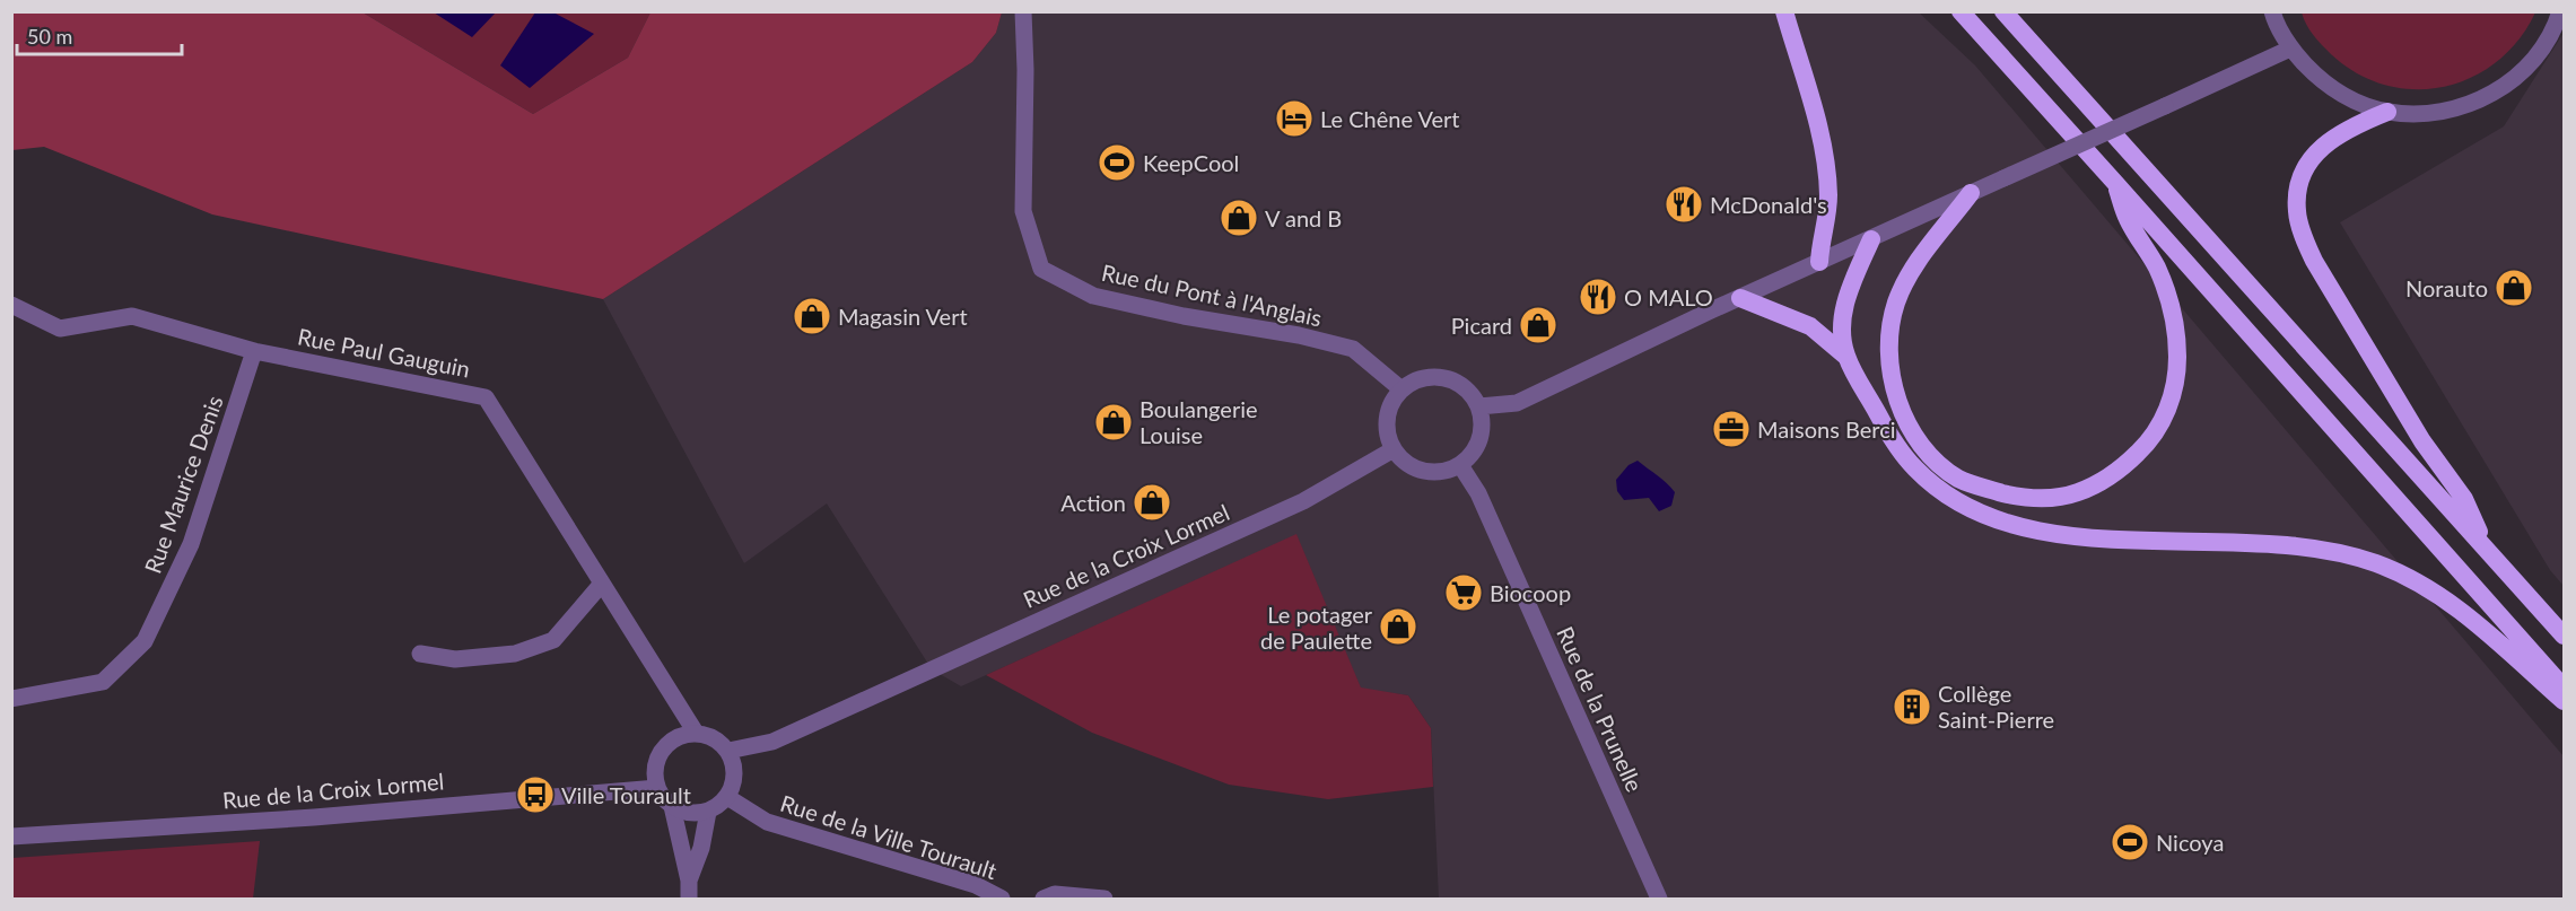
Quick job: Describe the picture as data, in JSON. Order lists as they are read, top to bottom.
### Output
{
  "streets": {
    "street": [
      "Rue du Pont à l'Anglais",
      "Rue Paul Gauguin",
      "Rue Maurice Denis",
      "Rue de la Croix Lormel",
      "Rue de la Prunelle",
      "Rue de la Ville Tourault"
    ]
  },
  "crossings": [
    ["Rue du Pont à l'Anglais", "Rue de la Croix Lormel"],
    ["Rue du Pont à l'Anglais", "Rue de la Prunelle"],
    ["Rue Paul Gauguin", "Rue Maurice Denis"],
    ["Rue Paul Gauguin", "Rue de la Croix Lormel"],
    ["Rue Paul Gauguin", "Rue de la Ville Tourault"],
    ["Rue de la Croix Lormel", "Rue de la Prunelle"],
    ["Rue de la Croix Lormel", "Rue de la Ville Tourault"]
  ],
  "places": {
    "hotel": ["Le Chêne Vert"],
    "sports": ["KeepCool", "Nicoya"],
    "restaurant": ["McDonald's", "O MALO"],
    "shop": [
      "V and B",
      "Norauto",
      "Magasin Vert",
      "Picard",
      "Boulangerie Louise",
      "Action",
      "Le potager de Paulette"
    ],
    "office": ["Maisons Berci"],
    "supermarket": ["Biocoop"],
    "building": ["Collège Saint-Pierre"],
    "bus stop": ["Ville Tourault"]
  },
  "scale_bar": "50 m"
}
